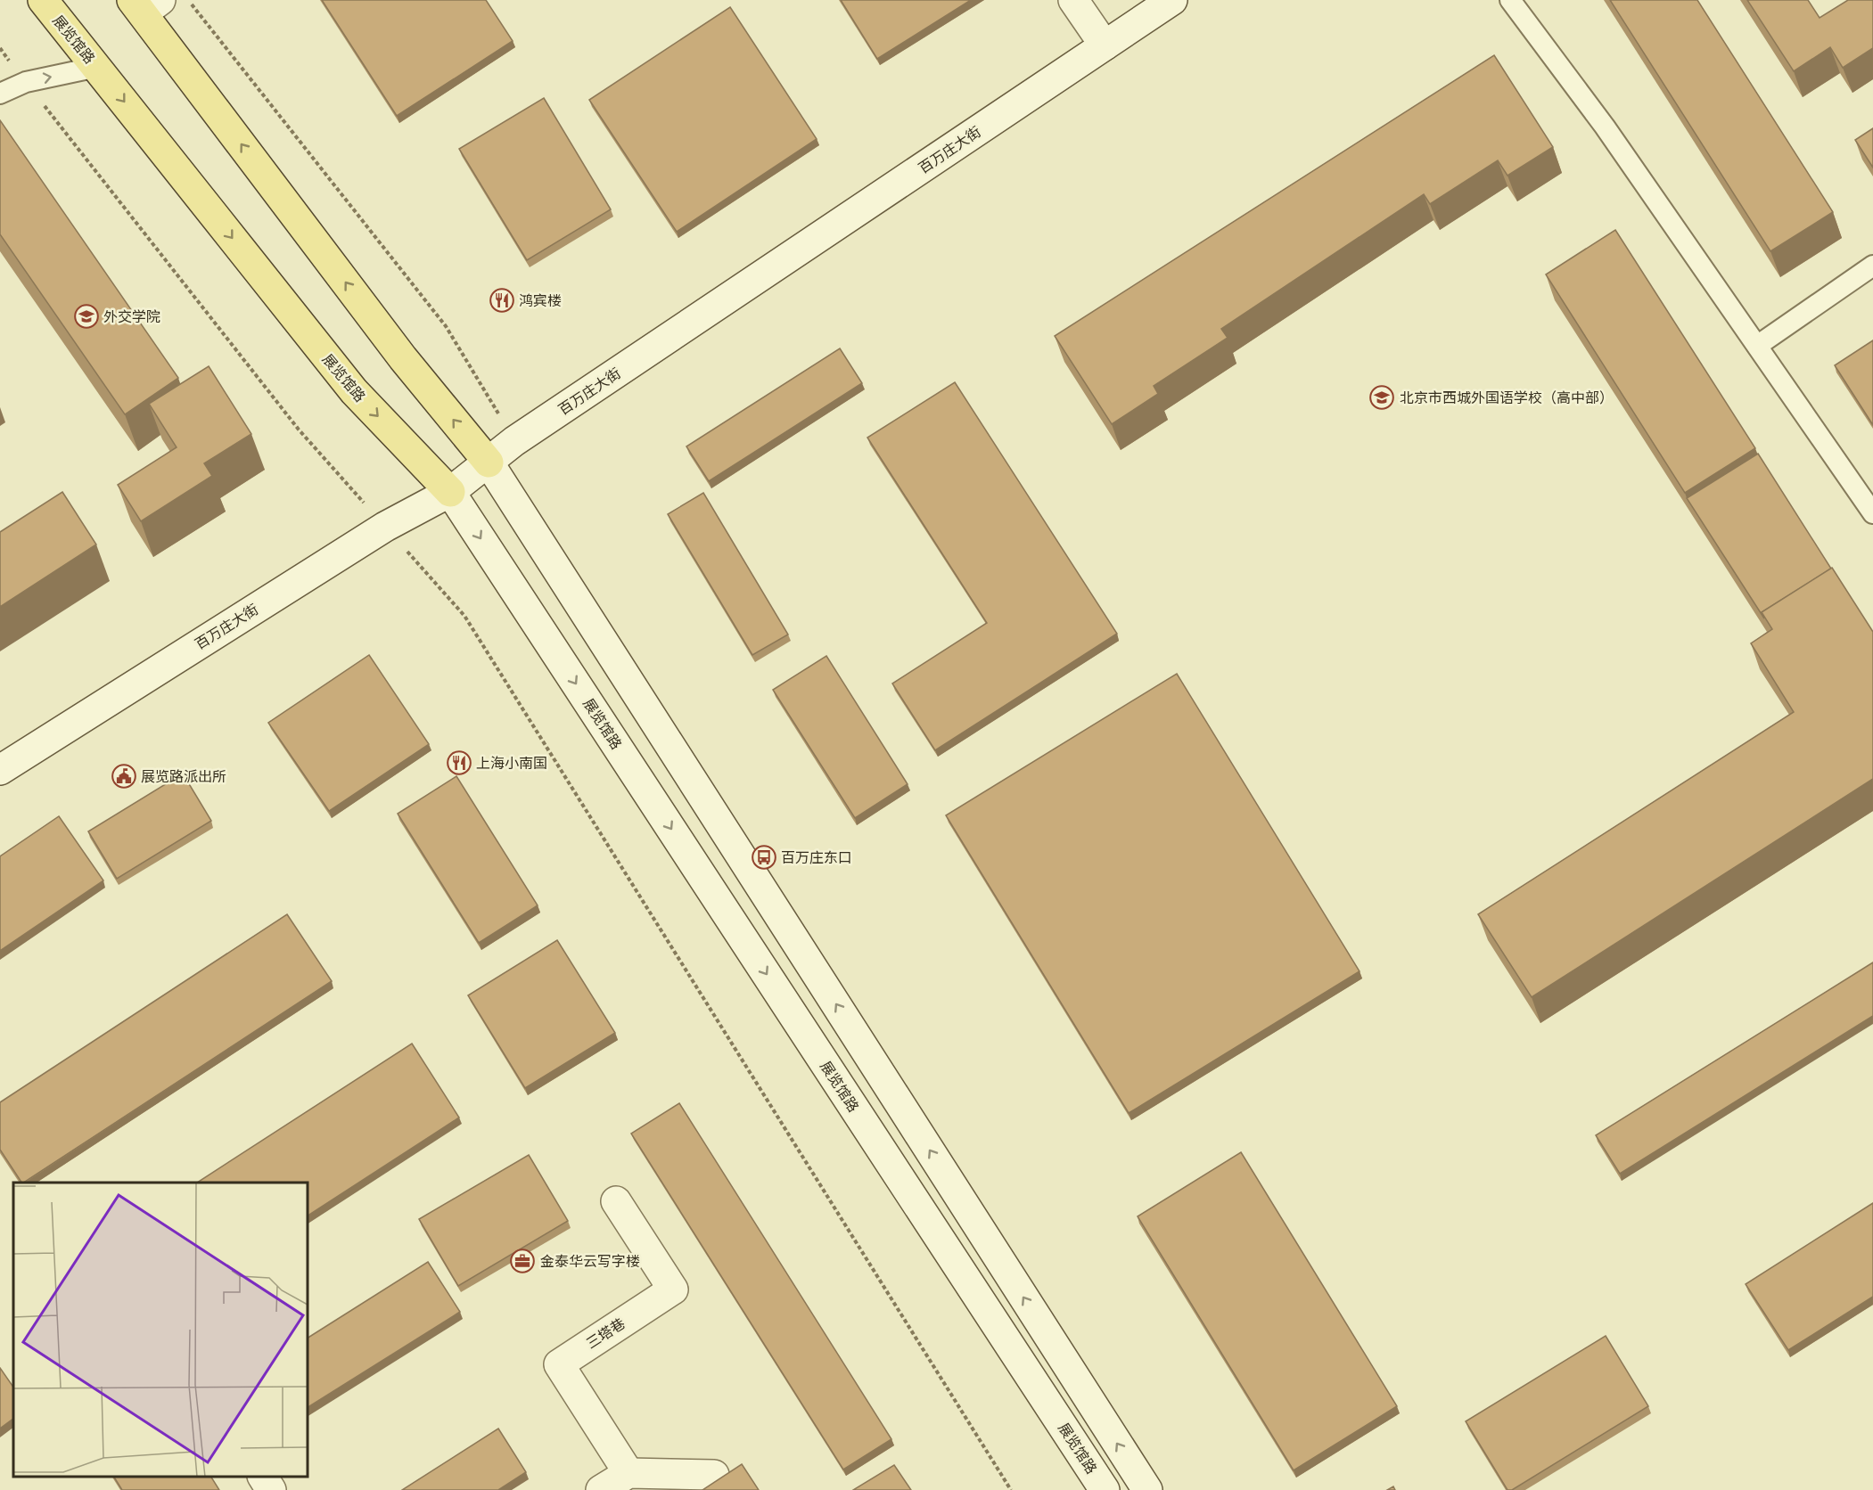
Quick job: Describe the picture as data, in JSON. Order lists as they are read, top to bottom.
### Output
{
  "streets": {
    "main road": ["展览馆路", "百万庄大街", "三塔巷"]
  },
  "crossings": [
    ["展览馆路", "百万庄大街"]
  ],
  "places": {
    "restaurant": ["鸿宾楼", "上海小南国"],
    "school or university": ["外交学院", "北京市西城外国语学校（高中部）"],
    "public building": ["展览路派出所"],
    "bus stop": ["百万庄东口"],
    "office": ["金泰华云写字楼"]
  }
}
